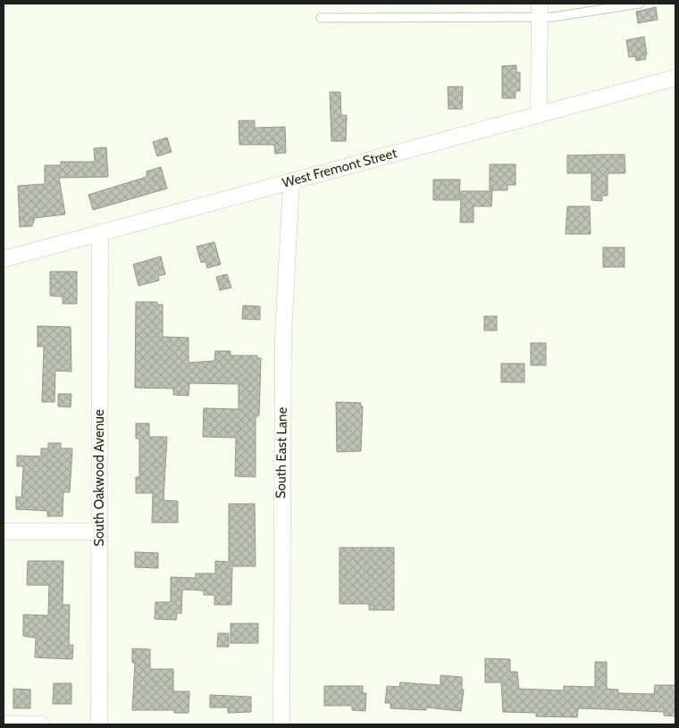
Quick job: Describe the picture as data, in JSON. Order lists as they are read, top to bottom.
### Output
{
  "streets": {
    "street": ["West Fremont Street", "South East Lane", "South Oakwood Avenue"]
  },
  "crossings": [
    ["West Fremont Street", "South East Lane"],
    ["West Fremont Street", "South Oakwood Avenue"]
  ]
}
